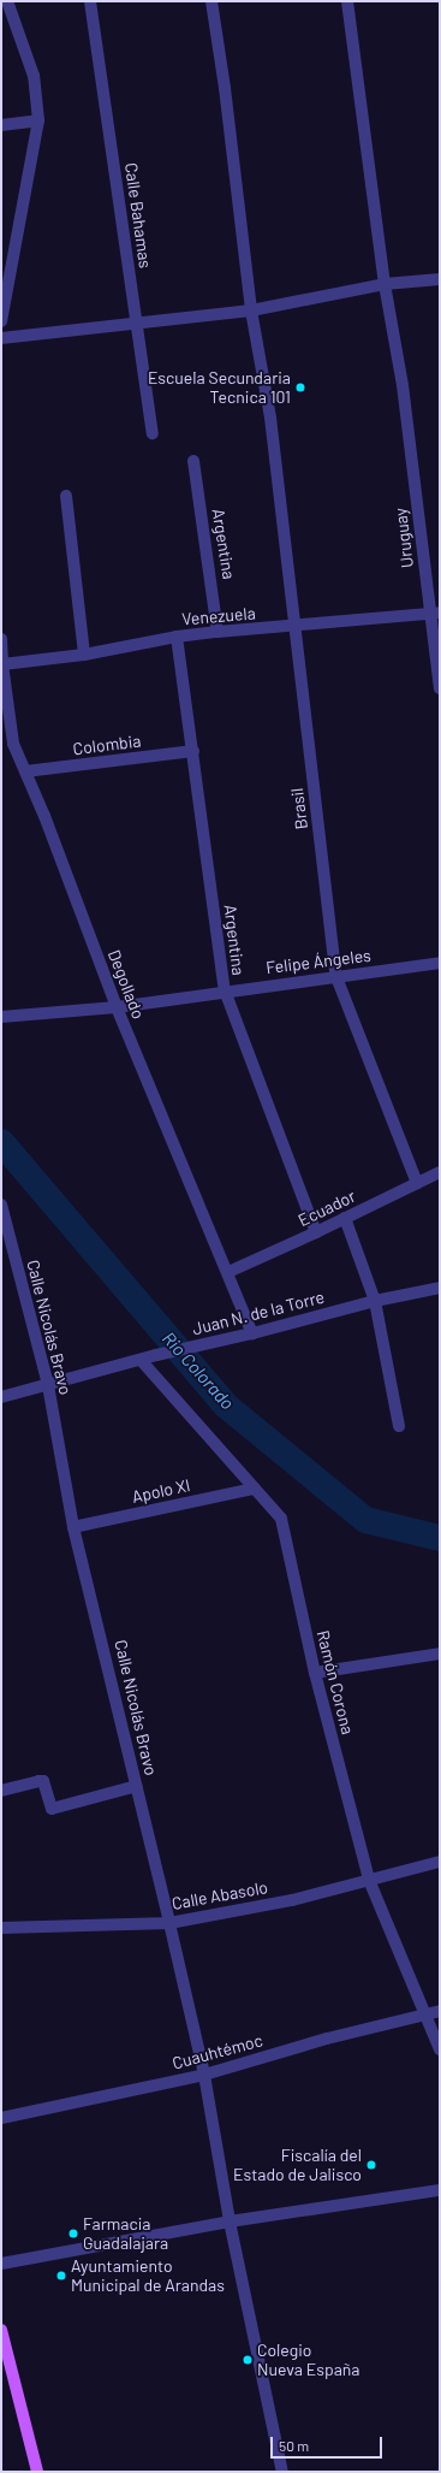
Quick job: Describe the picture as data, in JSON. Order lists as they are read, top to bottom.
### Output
{
  "streets": {
    "street": [
      "Calle Bahamas",
      "Uruguay",
      "Argentina",
      "Venezuela",
      "Colombia",
      "Brasil",
      "Felipe Ángeles",
      "Degollado",
      "Ecuador",
      "Juan N. de la Torre",
      "Calle Nicolás Bravo",
      "Apolo XI",
      "Ramón Corona",
      "Calle Abasolo",
      "Cuauhtémoc"
    ]
  },
  "crossings": [
    ["Uruguay", "Venezuela"],
    ["Argentina", "Venezuela"],
    ["Argentina", "Colombia"],
    ["Argentina", "Felipe Ángeles"],
    ["Argentina", "Ecuador"],
    ["Venezuela", "Brasil"],
    ["Venezuela", "Degollado"],
    ["Colombia", "Degollado"],
    ["Brasil", "Felipe Ángeles"],
    ["Brasil", "Ecuador"],
    ["Felipe Ángeles", "Degollado"],
    ["Degollado", "Ecuador"],
    ["Degollado", "Juan N. de la Torre"],
    ["Juan N. de la Torre", "Calle Nicolás Bravo"],
    ["Juan N. de la Torre", "Ramón Corona"],
    ["Calle Nicolás Bravo", "Apolo XI"],
    ["Calle Nicolás Bravo", "Calle Abasolo"],
    ["Calle Nicolás Bravo", "Cuauhtémoc"],
    ["Apolo XI", "Ramón Corona"],
    ["Ramón Corona", "Calle Abasolo"],
    ["Ramón Corona", "Cuauhtémoc"]
  ],
  "water": ["Rio Colorado"],
  "places": [
    "Escuela Secundaria Tecnica 101",
    "Fiscalía del Estado de Jalisco",
    "Farmacia Guadalajara",
    "Ayuntamiento Municipal de Arandas",
    "Colegio Nueva España"
  ],
  "scale_bar": "50 m"
}
